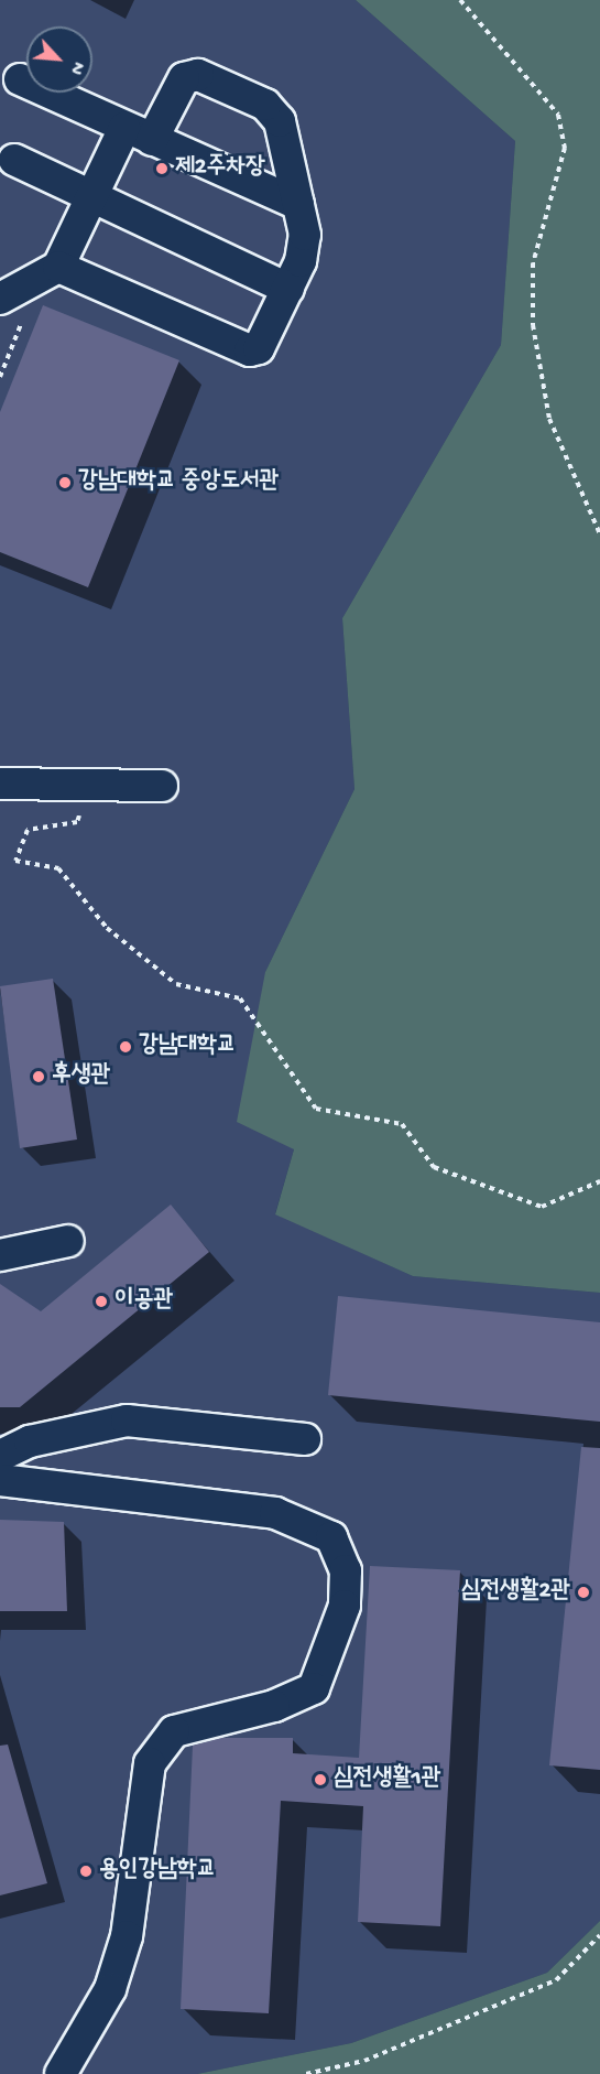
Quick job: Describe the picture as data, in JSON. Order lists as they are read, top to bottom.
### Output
{
  "places": [
    "제2주차장",
    "강남대학교 중앙도서관",
    "강남대학교",
    "후생관",
    "이공관",
    "심전생활2관",
    "심전생활1관",
    "용인강남학교"
  ],
  "north": "bottom right"
}
